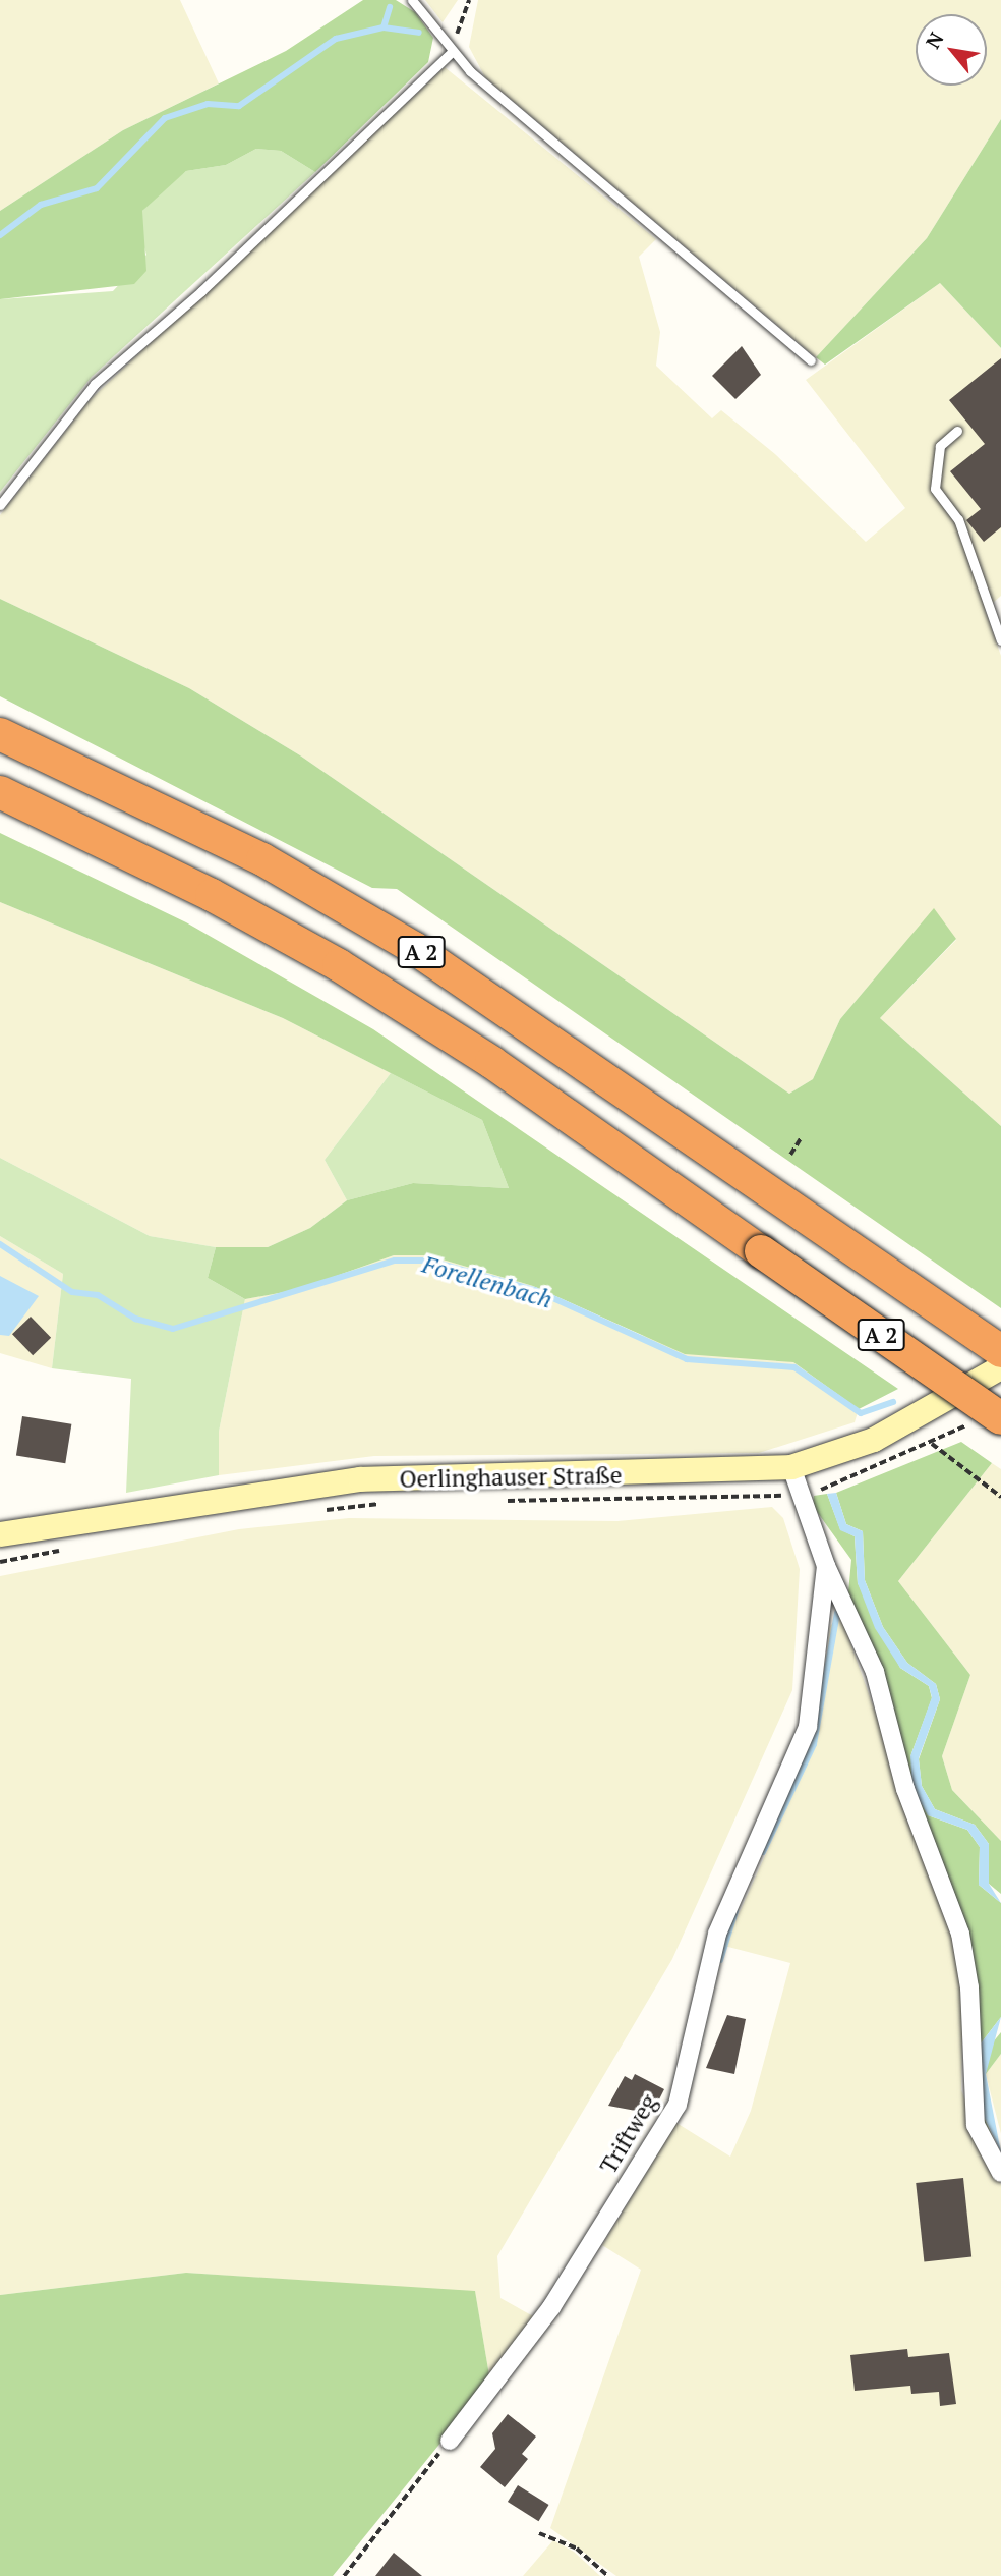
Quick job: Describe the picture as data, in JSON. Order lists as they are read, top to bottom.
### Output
{
  "streets": {
    "highway": ["A 2"],
    "main road": ["Oerlinghauser Straße"],
    "street": ["Triftweg"]
  },
  "crossings": [
    ["Oerlinghauser Straße", "Triftweg"]
  ],
  "water": ["Forellenbach"],
  "north": "top left"
}
